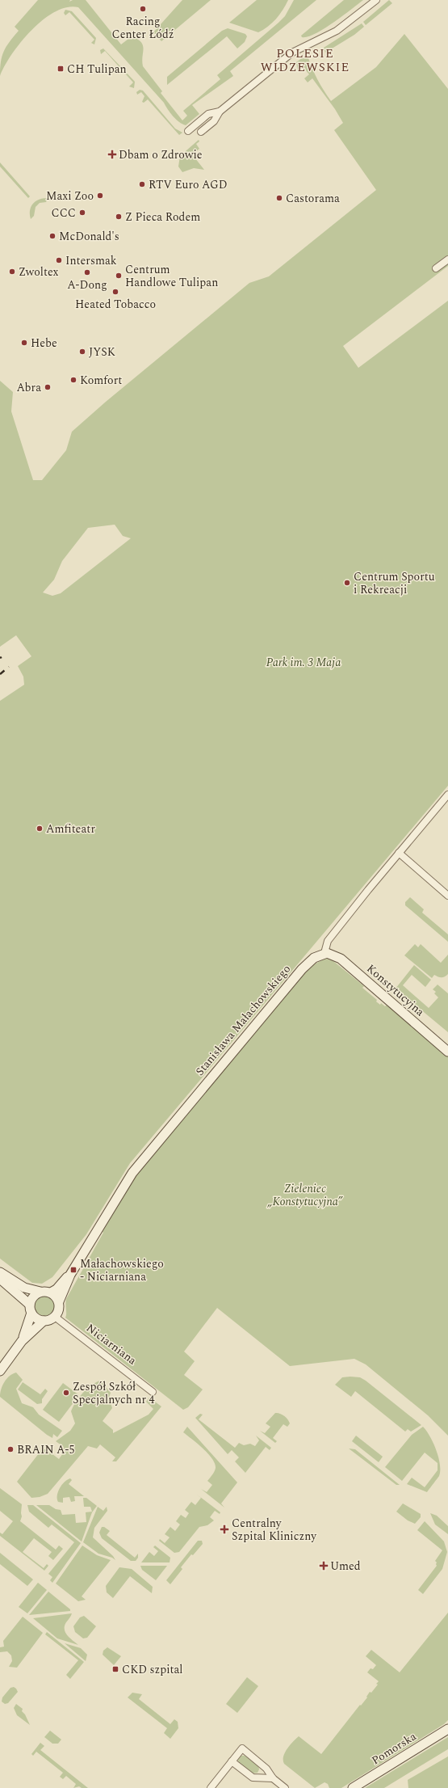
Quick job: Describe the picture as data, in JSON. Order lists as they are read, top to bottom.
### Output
{
  "streets": {
    "street": [
      "Konstytucyjna",
      "Stanisława Małachowskiego",
      "Niciarniana",
      "Pomorska"
    ]
  },
  "crossings": [
    ["Konstytucyjna", "Stanisława Małachowskiego"],
    ["Stanisława Małachowskiego", "Niciarniana"]
  ],
  "districts": ["POLESIE WIDZEWSKIE"],
  "parks": ["Park im. 3 Maja", "Zieleniec „Konstytucyjna”"],
  "places": {
    "other": [
      "Racing Center Łódź",
      "RTV Euro AGD",
      "Maxi Zoo",
      "Castorama",
      "CCC",
      "Z Pieca Rodem",
      "McDonald's",
      "Intersmak",
      "Zwoltex",
      "A-Dong",
      "Centrum Handlowe Tulipan",
      "Heated Tobacco",
      "Hebe",
      "JYSK",
      "Komfort",
      "Abra",
      "Centrum Sportu i Rekreacji",
      "Amfiteatr",
      "Zespół Szkół Specjalnych nr 4",
      "BRAIN A-5"
    ],
    "transit": ["CH Tulipan", "Małachowskiego - Niciarniana", "CKD szpital"],
    "health": ["Dbam o Zdrowie", "Centralny Szpital Kliniczny", "Umed"]
  }
}
